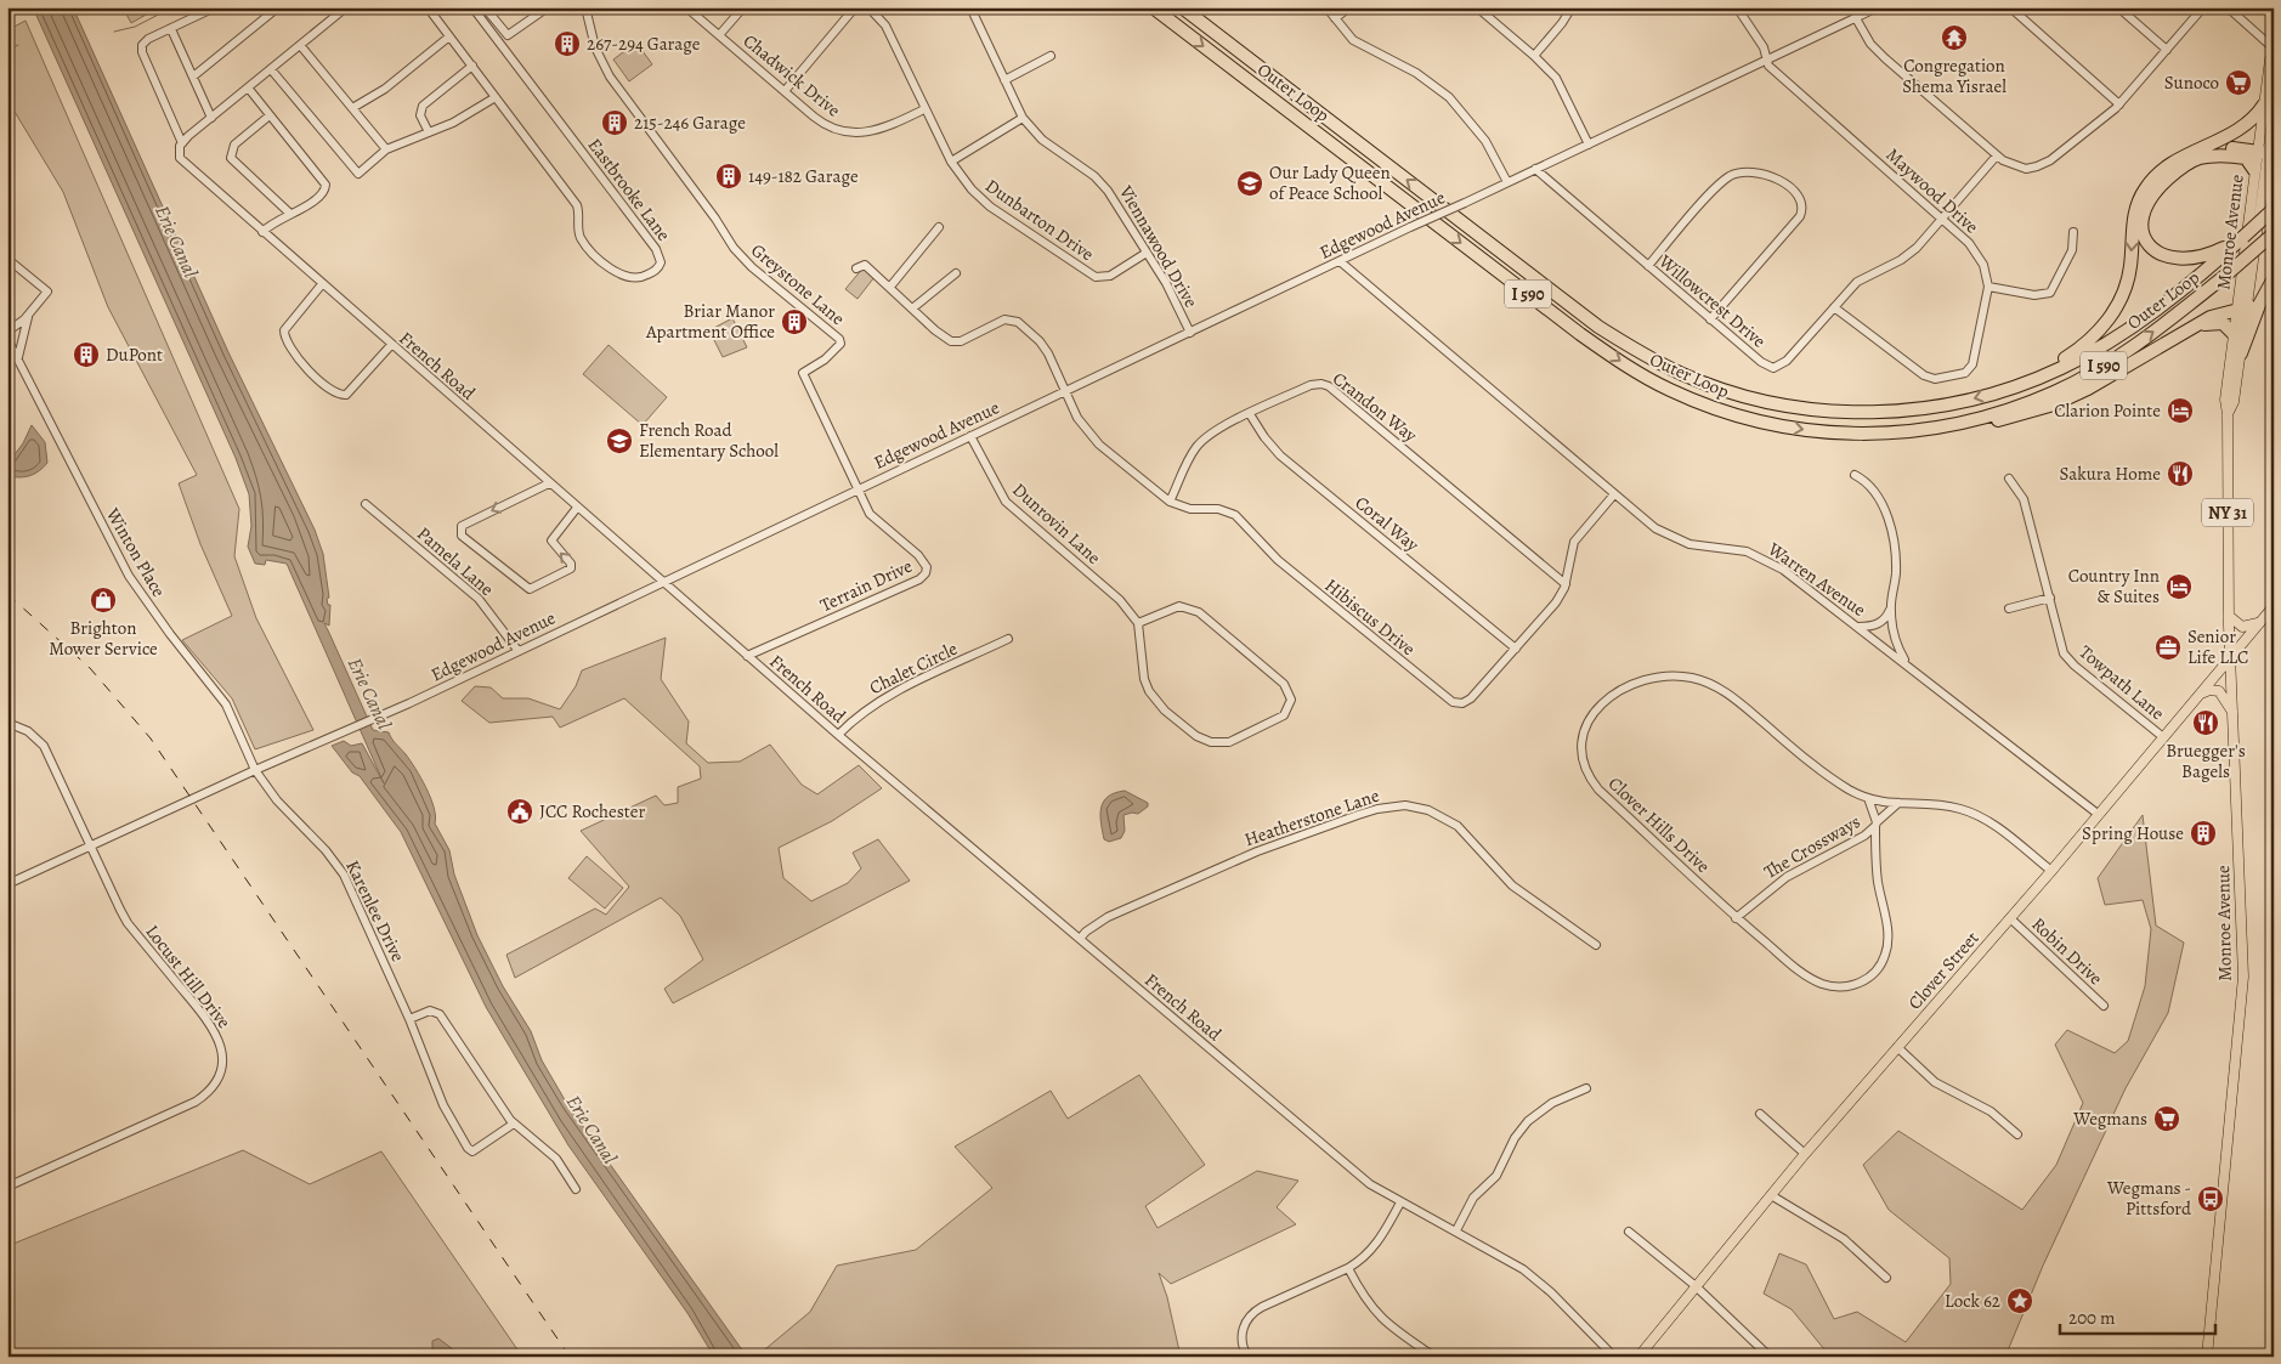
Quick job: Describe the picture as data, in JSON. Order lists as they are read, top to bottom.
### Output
{
  "streets": {
    "highway": ["Outer Loop", "I 590"],
    "main road": ["Monroe Avenue", "NY 31", "Clover Street"],
    "street": [
      "Chadwick Drive",
      "Eastbrooke Lane",
      "Maywood Drive",
      "Dunbarton Drive",
      "Edgewood Avenue",
      "Viennawood Drive",
      "Greystone Lane",
      "Willowcrest Drive",
      "French Road",
      "Crandon Way",
      "Dunrovin Lane",
      "Coral Way",
      "Winton Place",
      "Pamela Lane",
      "Warren Avenue",
      "Terrain Drive",
      "Hibiscus Drive",
      "Chalet Circle",
      "Towpath Lane",
      "Heatherstone Lane",
      "Clover Hills Drive",
      "The Crossways",
      "Karenlee Drive",
      "Robin Drive",
      "Locust Hill Drive"
    ]
  },
  "crossings": [
    ["Chadwick Drive", "Dunbarton Drive"],
    ["Maywood Drive", "Edgewood Avenue"],
    ["Maywood Drive", "Willowcrest Drive"],
    ["Dunbarton Drive", "Viennawood Drive"],
    ["Edgewood Avenue", "Viennawood Drive"],
    ["Edgewood Avenue", "Greystone Lane"],
    ["Edgewood Avenue", "Willowcrest Drive"],
    ["Edgewood Avenue", "French Road"],
    ["Edgewood Avenue", "Dunrovin Lane"],
    ["Edgewood Avenue", "Winton Place"],
    ["Edgewood Avenue", "Pamela Lane"],
    ["Edgewood Avenue", "Warren Avenue"],
    ["Edgewood Avenue", "Terrain Drive"],
    ["Edgewood Avenue", "Hibiscus Drive"],
    ["Edgewood Avenue", "Karenlee Drive"],
    ["Edgewood Avenue", "Locust Hill Drive"],
    ["Monroe Avenue", "Clover Street"],
    ["Greystone Lane", "Terrain Drive"],
    ["French Road", "Terrain Drive"],
    ["French Road", "Chalet Circle"],
    ["French Road", "Heatherstone Lane"],
    ["Crandon Way", "Coral Way"],
    ["Crandon Way", "Hibiscus Drive"],
    ["Coral Way", "Hibiscus Drive"],
    ["Winton Place", "Karenlee Drive"],
    ["Warren Avenue", "Hibiscus Drive"],
    ["Warren Avenue", "Clover Street"],
    ["Towpath Lane", "Clover Street"],
    ["Clover Hills Drive", "The Crossways"],
    ["Clover Hills Drive", "Clover Street"],
    ["Robin Drive", "Clover Street"]
  ],
  "water": ["Erie Canal"],
  "places": {
    "temple": ["Congregation Shema Yisrael"],
    "building": [
      "267-294 Garage",
      "215-246 Garage",
      "149-182 Garage",
      "Briar Manor Apartment Office",
      "DuPont",
      "Spring House"
    ],
    "supermarket": ["Sunoco", "Wegmans"],
    "school or university": ["Our Lady Queen of Peace School", "French Road Elementary School"],
    "hotel": ["Clarion Pointe", "Country Inn & Suites"],
    "restaurant": ["Sakura Home", "Bruegger's Bagels"],
    "shop": ["Brighton Mower Service"],
    "office": ["Senior Life LLC"],
    "public building": ["JCC Rochester"],
    "bus stop": ["Wegmans - Pittsford"],
    "place": ["Lock 62"]
  },
  "scale_bar": "200 m"
}
